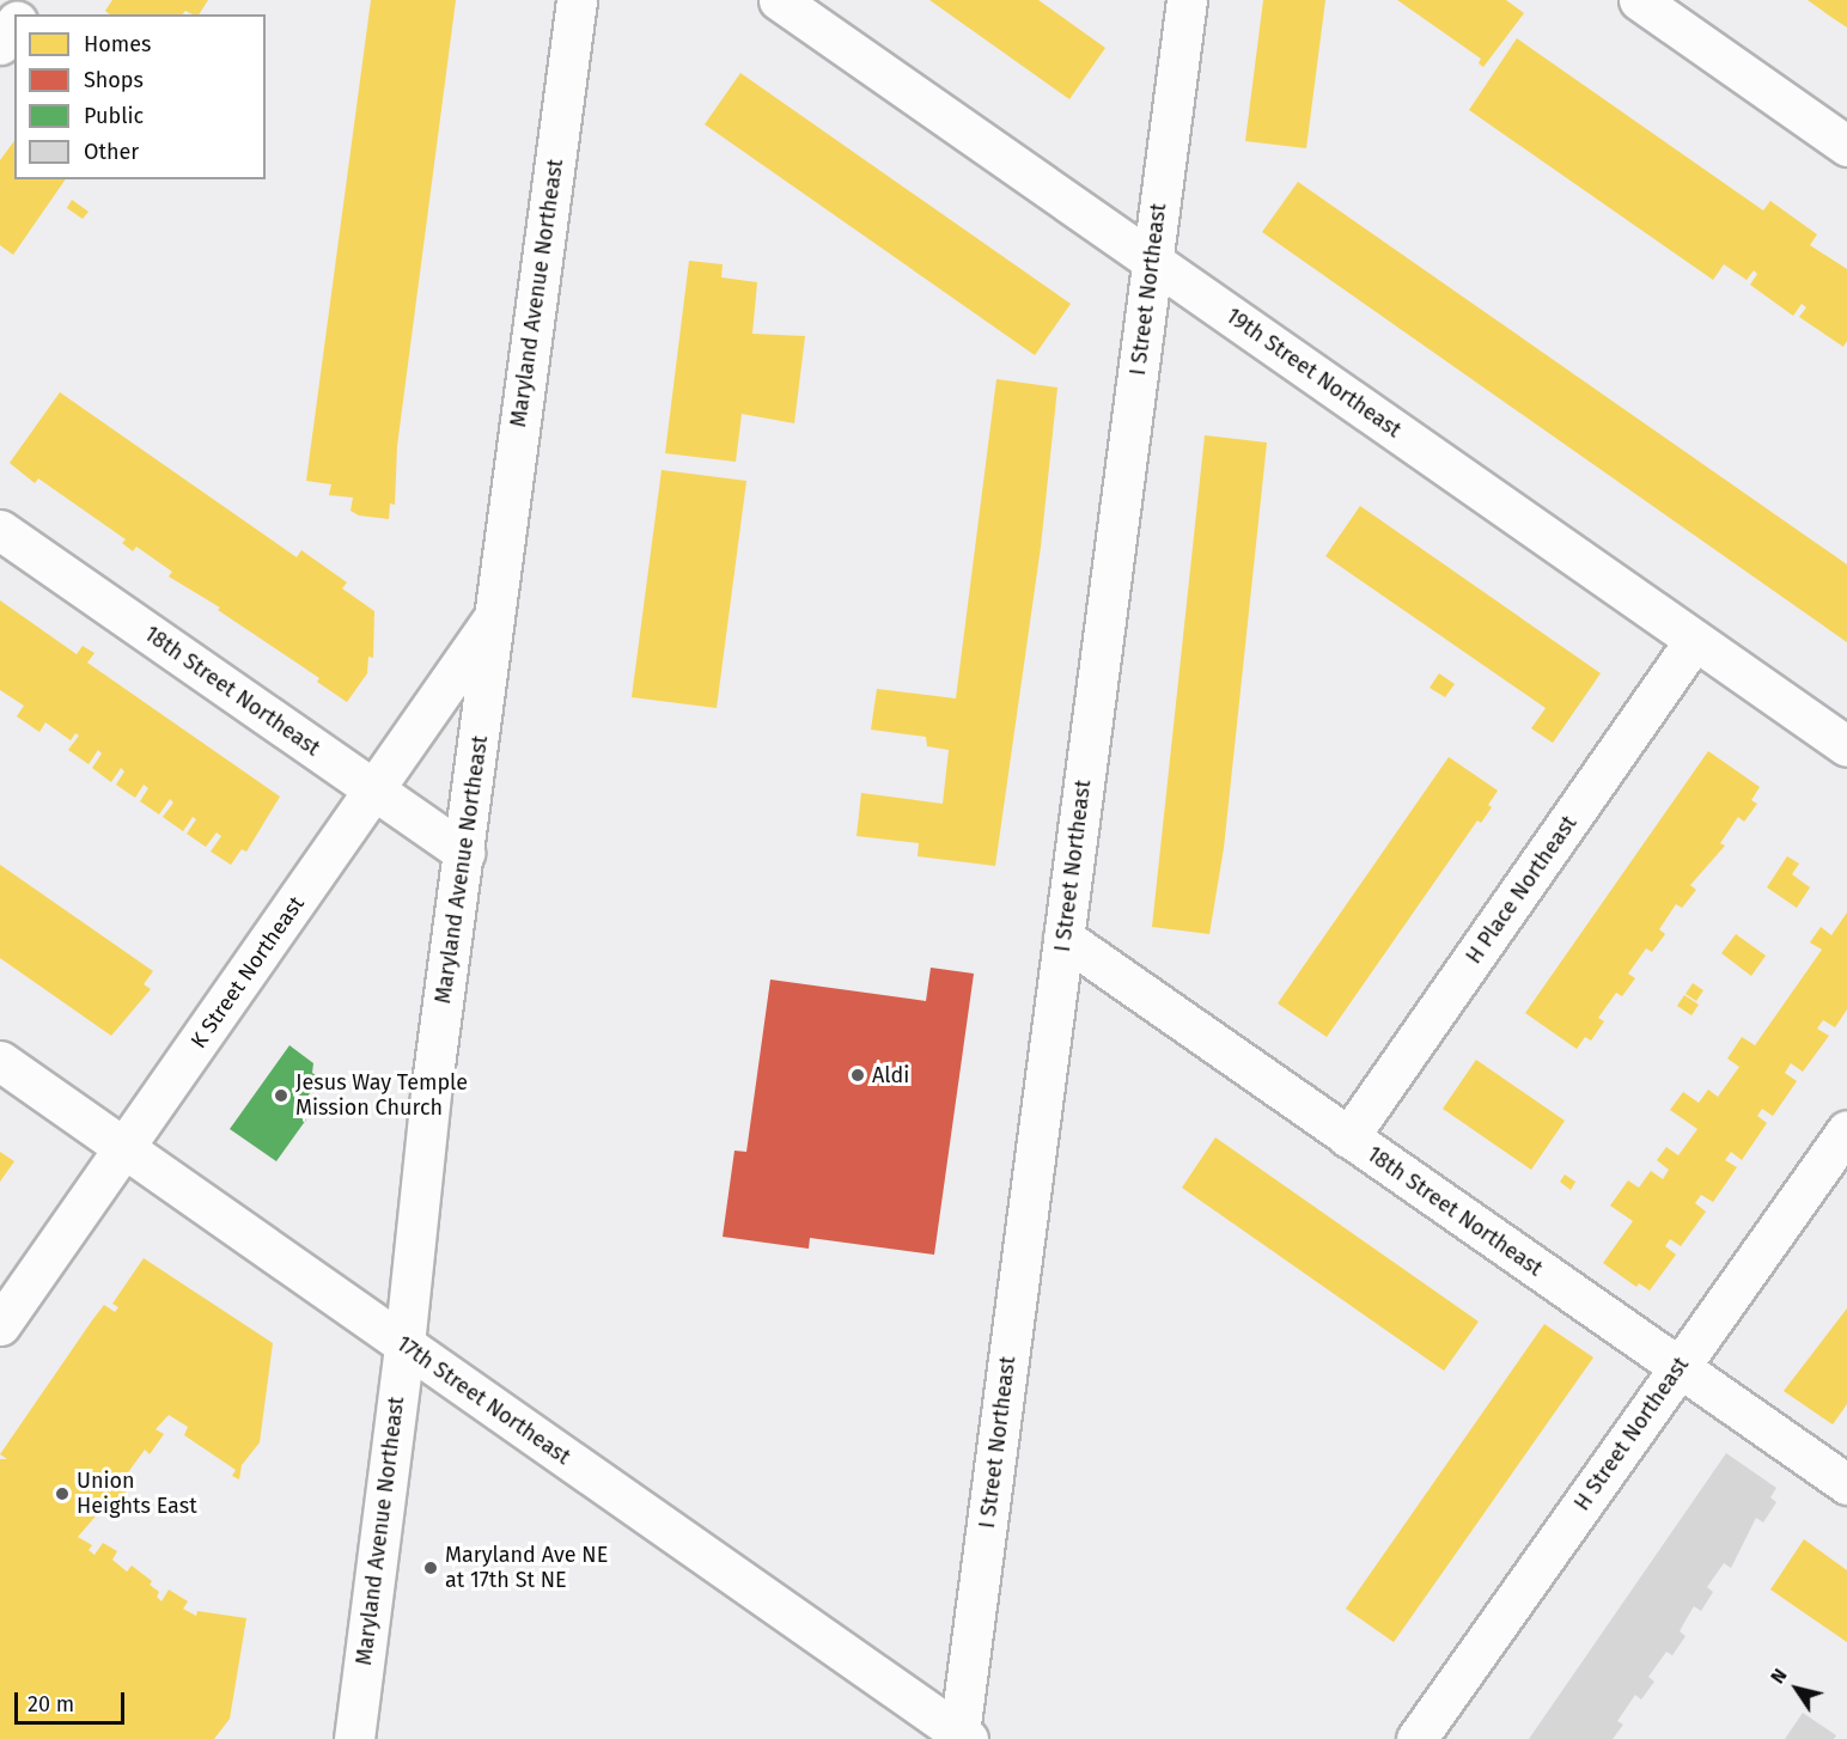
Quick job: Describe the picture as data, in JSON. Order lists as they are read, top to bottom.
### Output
{
  "streets": {
    "street": [
      "I Street Northeast",
      "Maryland Avenue Northeast",
      "19th Street Northeast",
      "18th Street Northeast",
      "H Place Northeast",
      "K Street Northeast",
      "17th Street Northeast",
      "H Street Northeast"
    ]
  },
  "crossings": [
    ["I Street Northeast", "19th Street Northeast"],
    ["I Street Northeast", "18th Street Northeast"],
    ["I Street Northeast", "17th Street Northeast"],
    ["Maryland Avenue Northeast", "18th Street Northeast"],
    ["Maryland Avenue Northeast", "K Street Northeast"],
    ["Maryland Avenue Northeast", "17th Street Northeast"],
    ["19th Street Northeast", "H Place Northeast"],
    ["18th Street Northeast", "H Place Northeast"],
    ["18th Street Northeast", "K Street Northeast"],
    ["18th Street Northeast", "H Street Northeast"],
    ["K Street Northeast", "17th Street Northeast"]
  ],
  "places": [
    "Aldi",
    "Jesus Way Temple Mission Church",
    "Union Heights East",
    "Maryland Ave NE at 17th St NE"
  ],
  "legend": [
    "Homes",
    "Shops",
    "Public",
    "Other"
  ],
  "scale_bar": "20 m",
  "north": "top left"
}
